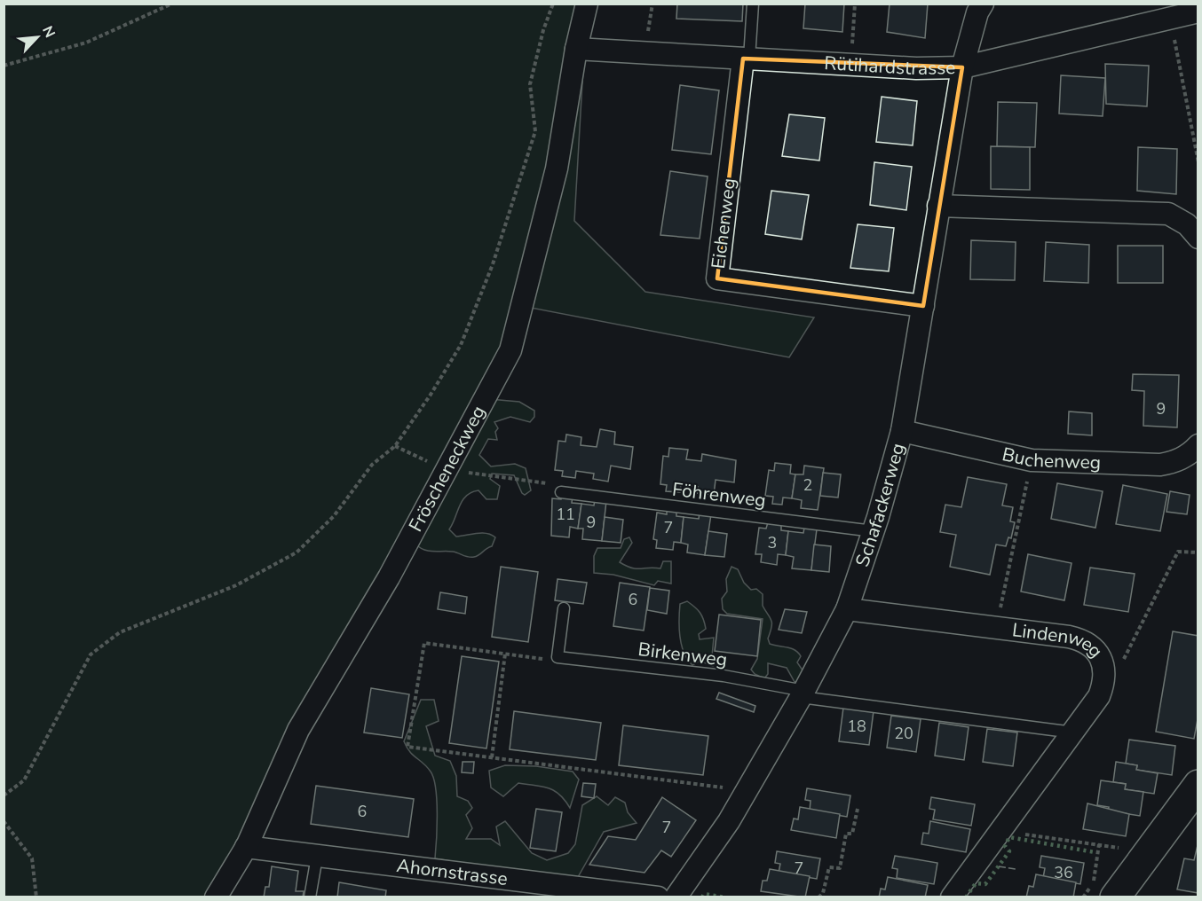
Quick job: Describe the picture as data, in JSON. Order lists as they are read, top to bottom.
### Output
{
  "streets": {
    "street": [
      "Rütihardstrasse",
      "Eichenweg",
      "Buchenweg",
      "Fröscheneckweg",
      "Schafackerweg",
      "Lindenweg",
      "Ahornstrasse"
    ],
    "lane": ["Föhrenweg", "Birkenweg"]
  },
  "crossings": [
    ["Rütihardstrasse", "Eichenweg"],
    ["Rütihardstrasse", "Fröscheneckweg"],
    ["Rütihardstrasse", "Schafackerweg"],
    ["Eichenweg", "Schafackerweg"],
    ["Buchenweg", "Schafackerweg"],
    ["Fröscheneckweg", "Ahornstrasse"],
    ["Föhrenweg", "Schafackerweg"],
    ["Schafackerweg", "Lindenweg"],
    ["Schafackerweg", "Birkenweg"],
    ["Lindenweg", "Birkenweg"]
  ],
  "house_numbers": [
    "9",
    "2",
    "11",
    "9",
    "7",
    "3",
    "6",
    "18",
    "20",
    "6",
    "7",
    "7",
    "36"
  ],
  "north": "top right"
}
